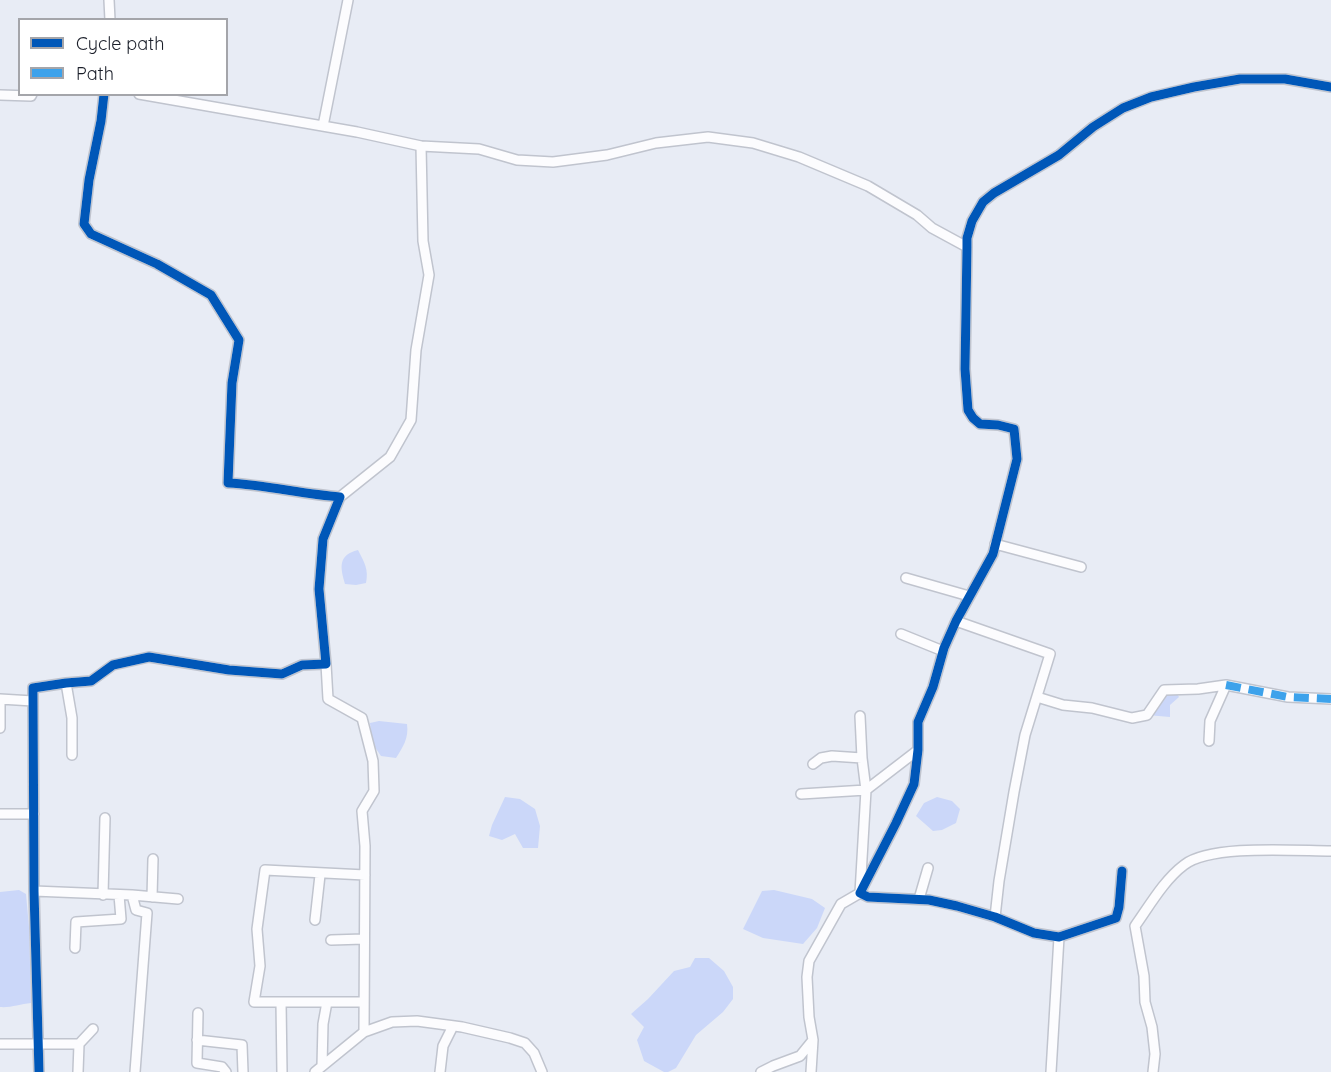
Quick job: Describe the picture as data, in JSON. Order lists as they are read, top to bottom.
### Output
{
  "legend": ["Cycle path", "Path"]
}
